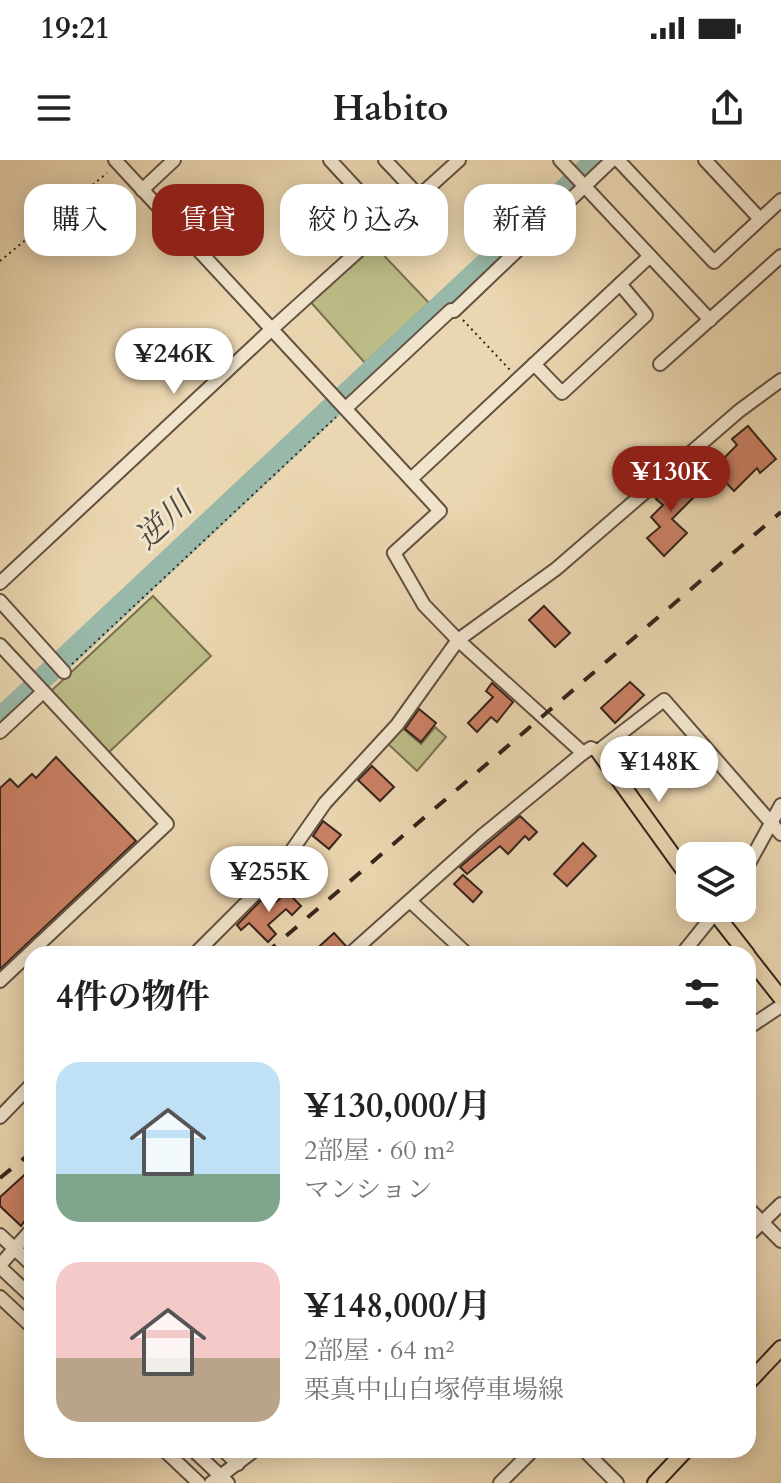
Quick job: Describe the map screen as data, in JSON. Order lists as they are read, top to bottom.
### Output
{
  "water": ["逆川"],
  "page": {
    "status": "19:21",
    "header": "Habito",
    "chip": [
      "購入",
      "賃貸",
      "絞り込み",
      "新着"
    ],
    "price": [
      "¥246K",
      "¥130K",
      "¥148K",
      "¥255K"
    ],
    "heading": "4件の物件",
    "list": [
      {
        "name": "¥130,000/月",
        "note": "2部屋 · 60 m² · マンション"
      },
      {
        "name": "¥148,000/月",
        "note": "2部屋 · 64 m² · 栗真中山白塚停車場線"
      }
    ]
  }
}
